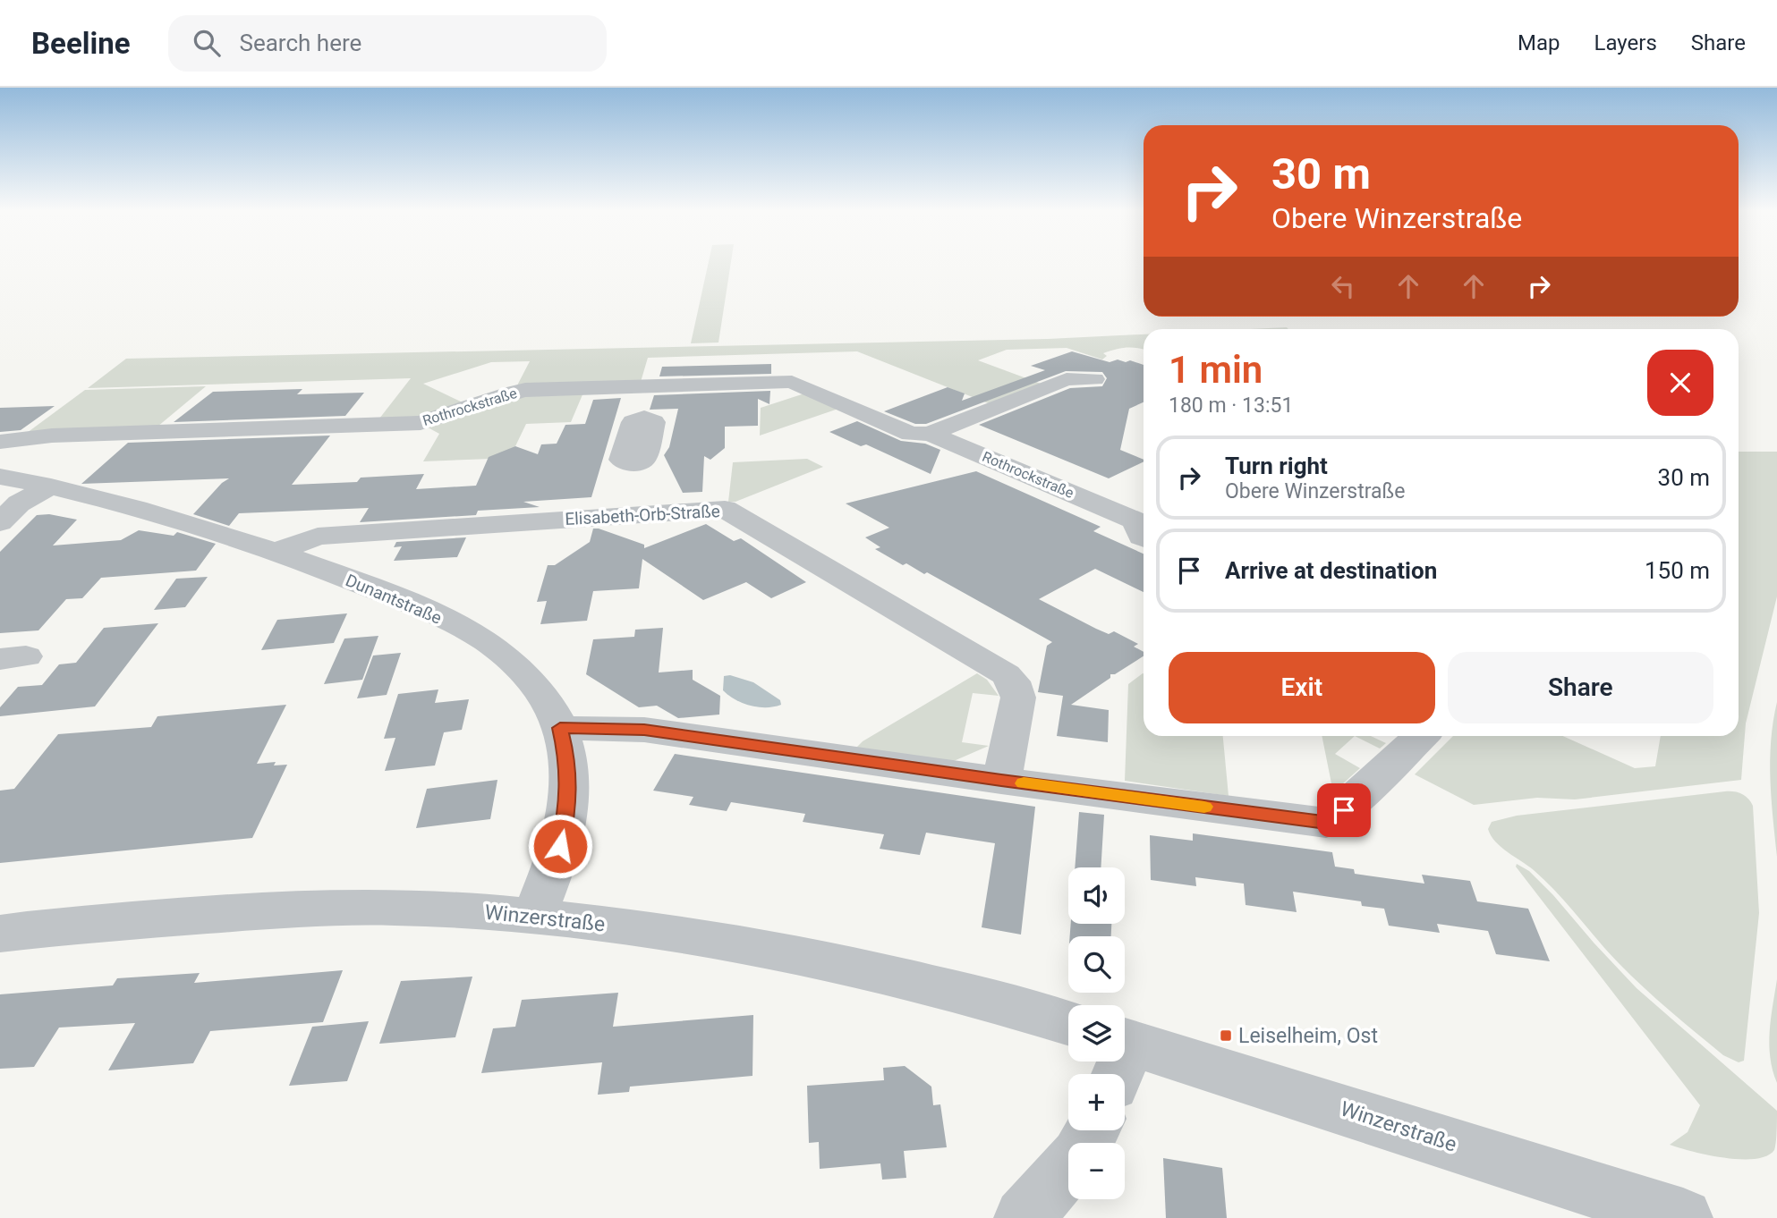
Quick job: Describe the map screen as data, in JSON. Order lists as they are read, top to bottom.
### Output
{
  "streets": {
    "street": [
      "Rothrockstraße",
      "Elisabeth-Orb-Straße",
      "Dunantstraße",
      "Winzerstraße"
    ]
  },
  "crossings": [
    ["Elisabeth-Orb-Straße", "Dunantstraße"],
    ["Dunantstraße", "Winzerstraße"]
  ],
  "places": {
    "transit": ["Leiselheim, Ost"]
  },
  "page": {
    "header": "Beeline",
    "search": "Search here",
    "nav": ["Map", "Layers", "Share"],
    "turn": ["30 m", "Obere Winzerstraße"],
    "heading": ["1 min", "180 m · 13:51"],
    "list": [
      {
        "name": "Turn right",
        "note": "Obere Winzerstraße",
        "value": "30 m"
      },
      {
        "name": "Arrive at destination",
        "value": "150 m"
      }
    ],
    "buttons": ["Exit", "Share"],
    "map_buttons": ["+", "−"]
  }
}
